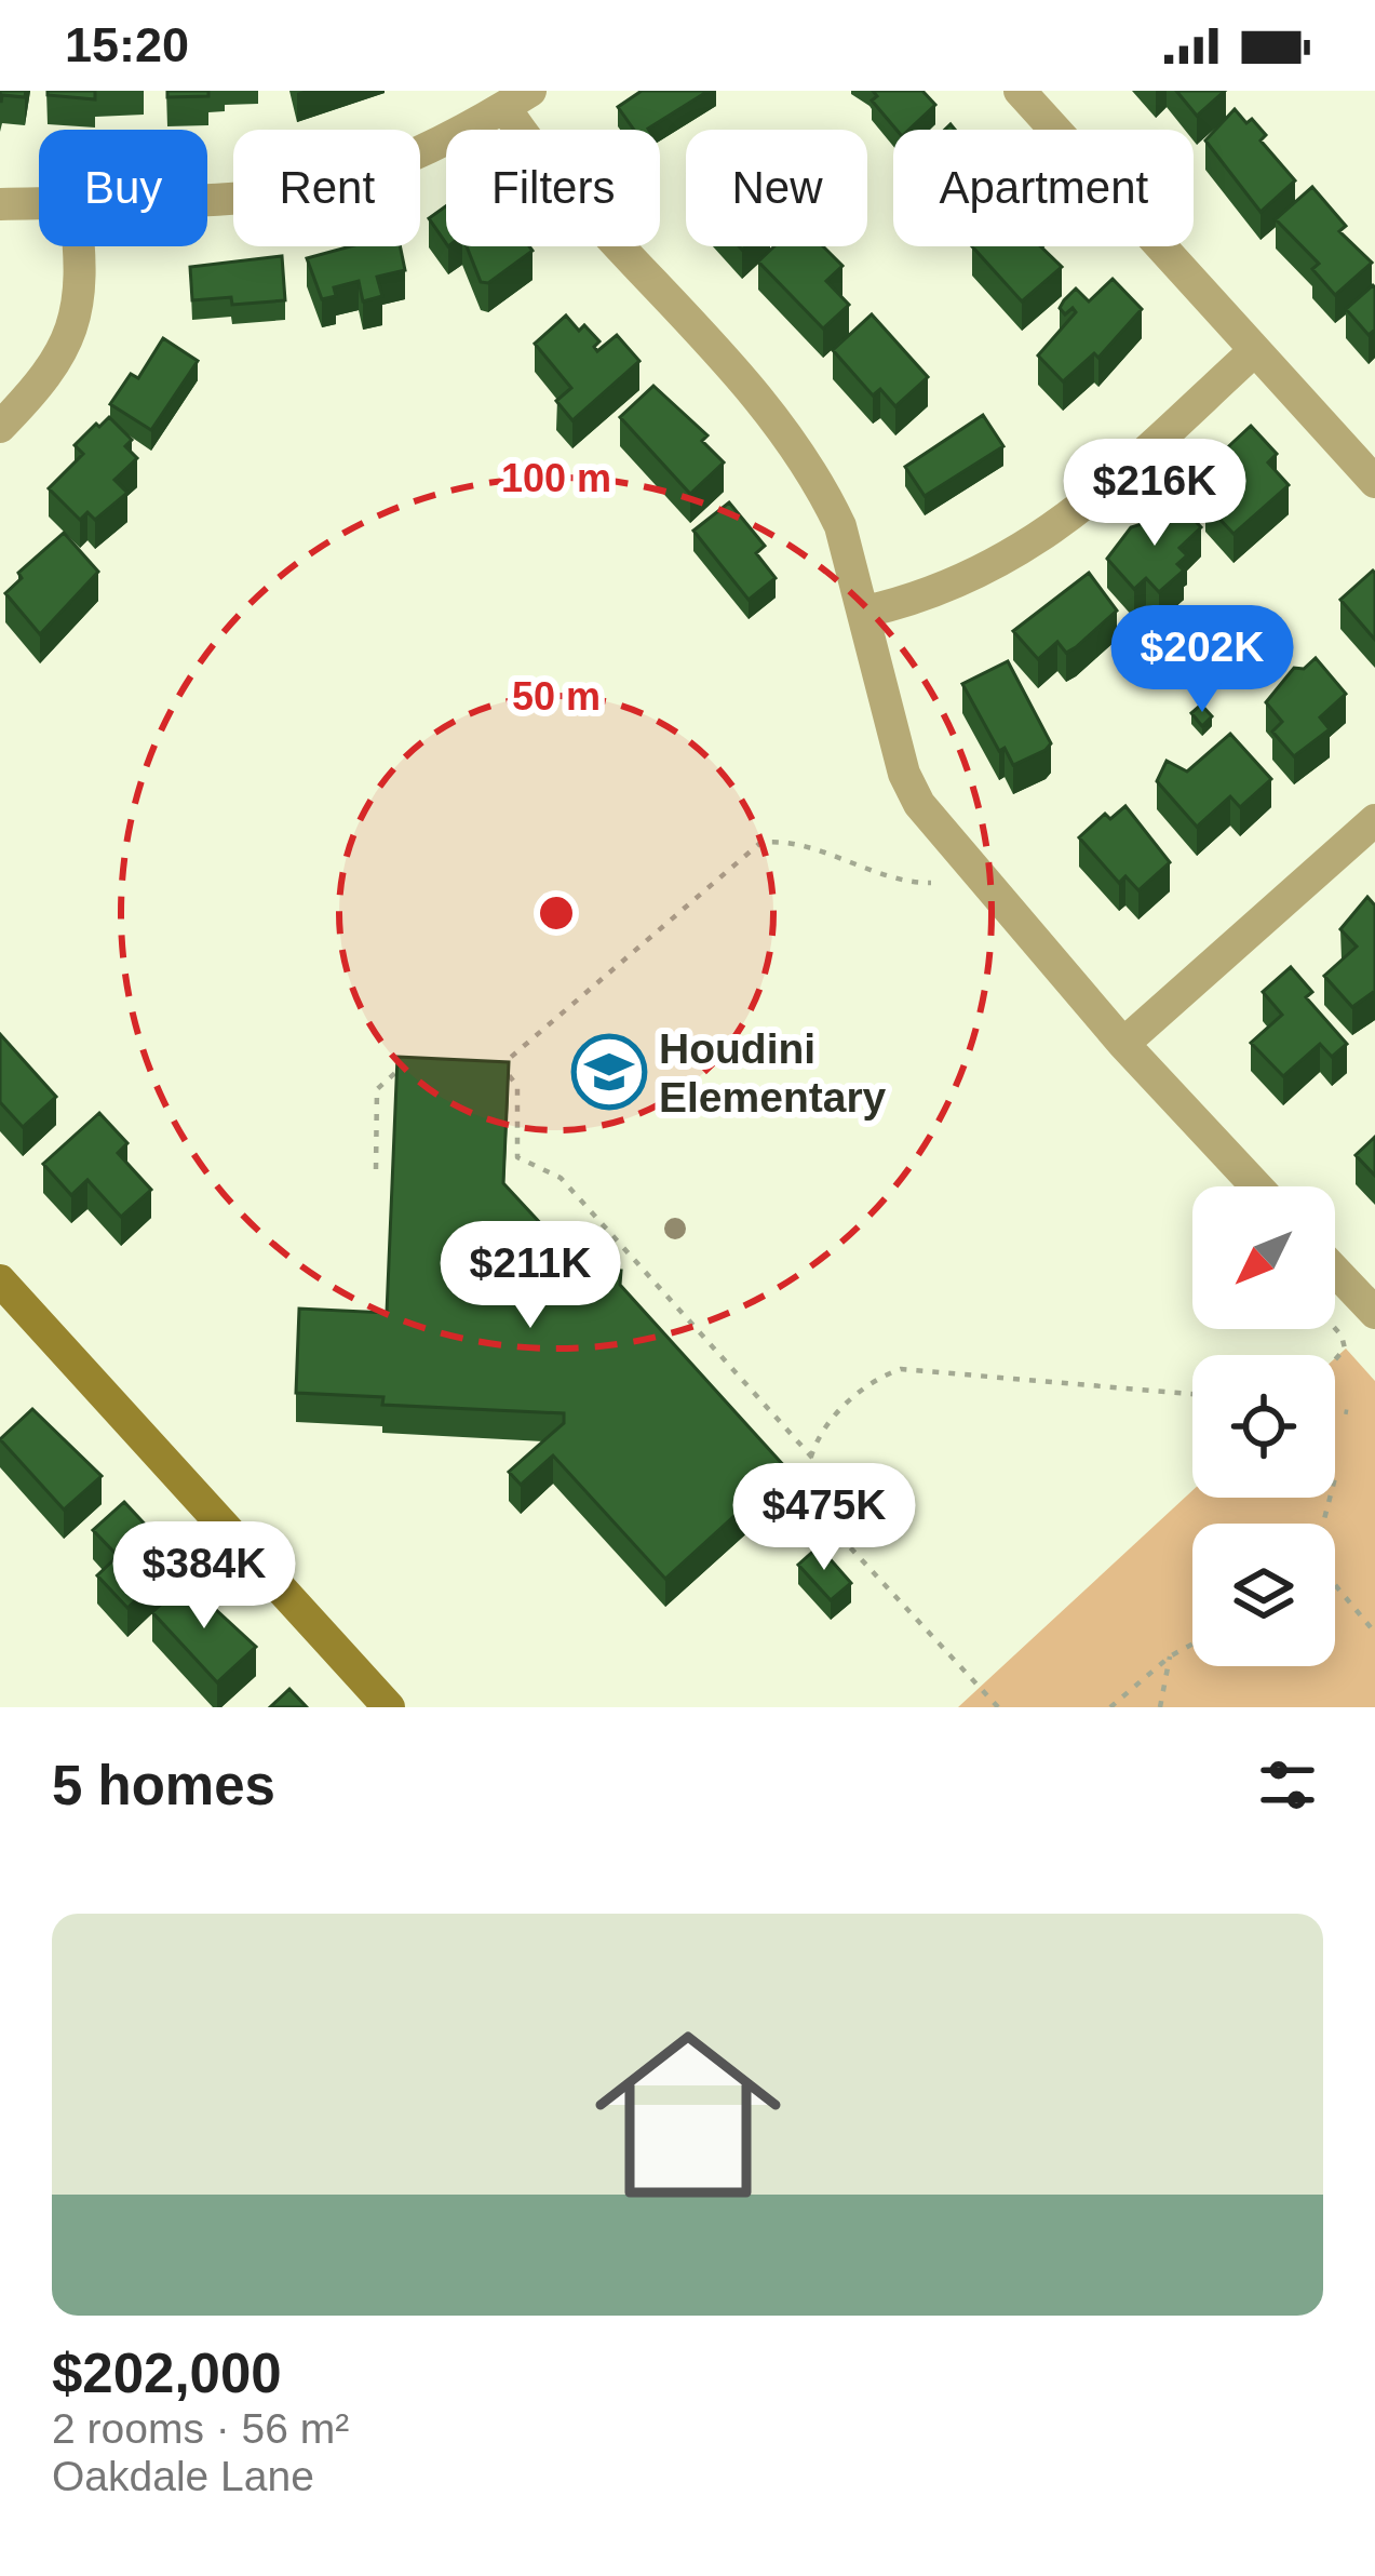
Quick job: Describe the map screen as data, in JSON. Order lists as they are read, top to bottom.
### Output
{
  "places": {
    "school or university": ["Houdini Elementary"]
  },
  "north": "bottom left",
  "page": {
    "status": "15:20",
    "chip": [
      "Buy",
      "Rent",
      "Filters",
      "New",
      "Apartment"
    ],
    "price": [
      "$216K",
      "$202K",
      "$211K",
      "$475K",
      "$384K"
    ],
    "heading": "5 homes",
    "list": [
      {
        "name": "$202,000",
        "note": "2 rooms · 56 m² · Oakdale Lane"
      }
    ]
  },
  "rings": ["100 m", "50 m"]
}
